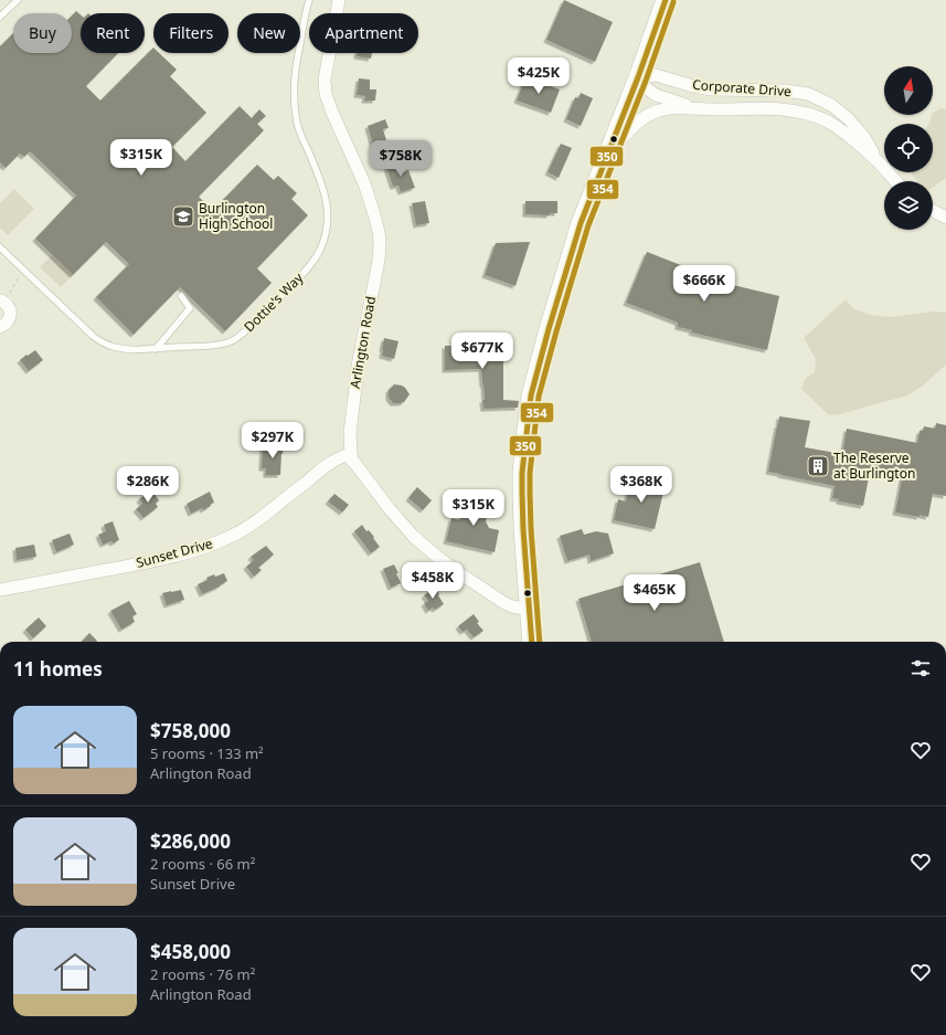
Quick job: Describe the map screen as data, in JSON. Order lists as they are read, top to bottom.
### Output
{
  "streets": {
    "street": ["Corporate Drive", "Arlington Road", "Sunset Drive"],
    "lane": ["Dottie's Way"]
  },
  "crossings": [
    ["Arlington Road", "Sunset Drive"]
  ],
  "places": {
    "school or university": ["Burlington High School"],
    "building": ["The Reserve at Burlington"]
  },
  "lines": ["transit line 350", "transit line 354"],
  "north": "top",
  "page": {
    "chip": [
      "Buy",
      "Rent",
      "Filters",
      "New",
      "Apartment"
    ],
    "price": [
      "$425K",
      "$315K",
      "$758K",
      "$666K",
      "$677K",
      "$297K",
      "$286K",
      "$368K",
      "$315K",
      "$458K",
      "$465K"
    ],
    "heading": "11 homes",
    "list": [
      {
        "name": "$758,000",
        "note": "5 rooms · 133 m² · Arlington Road"
      },
      {
        "name": "$286,000",
        "note": "2 rooms · 66 m² · Sunset Drive"
      },
      {
        "name": "$458,000",
        "note": "2 rooms · 76 m² · Arlington Road"
      }
    ]
  }
}
